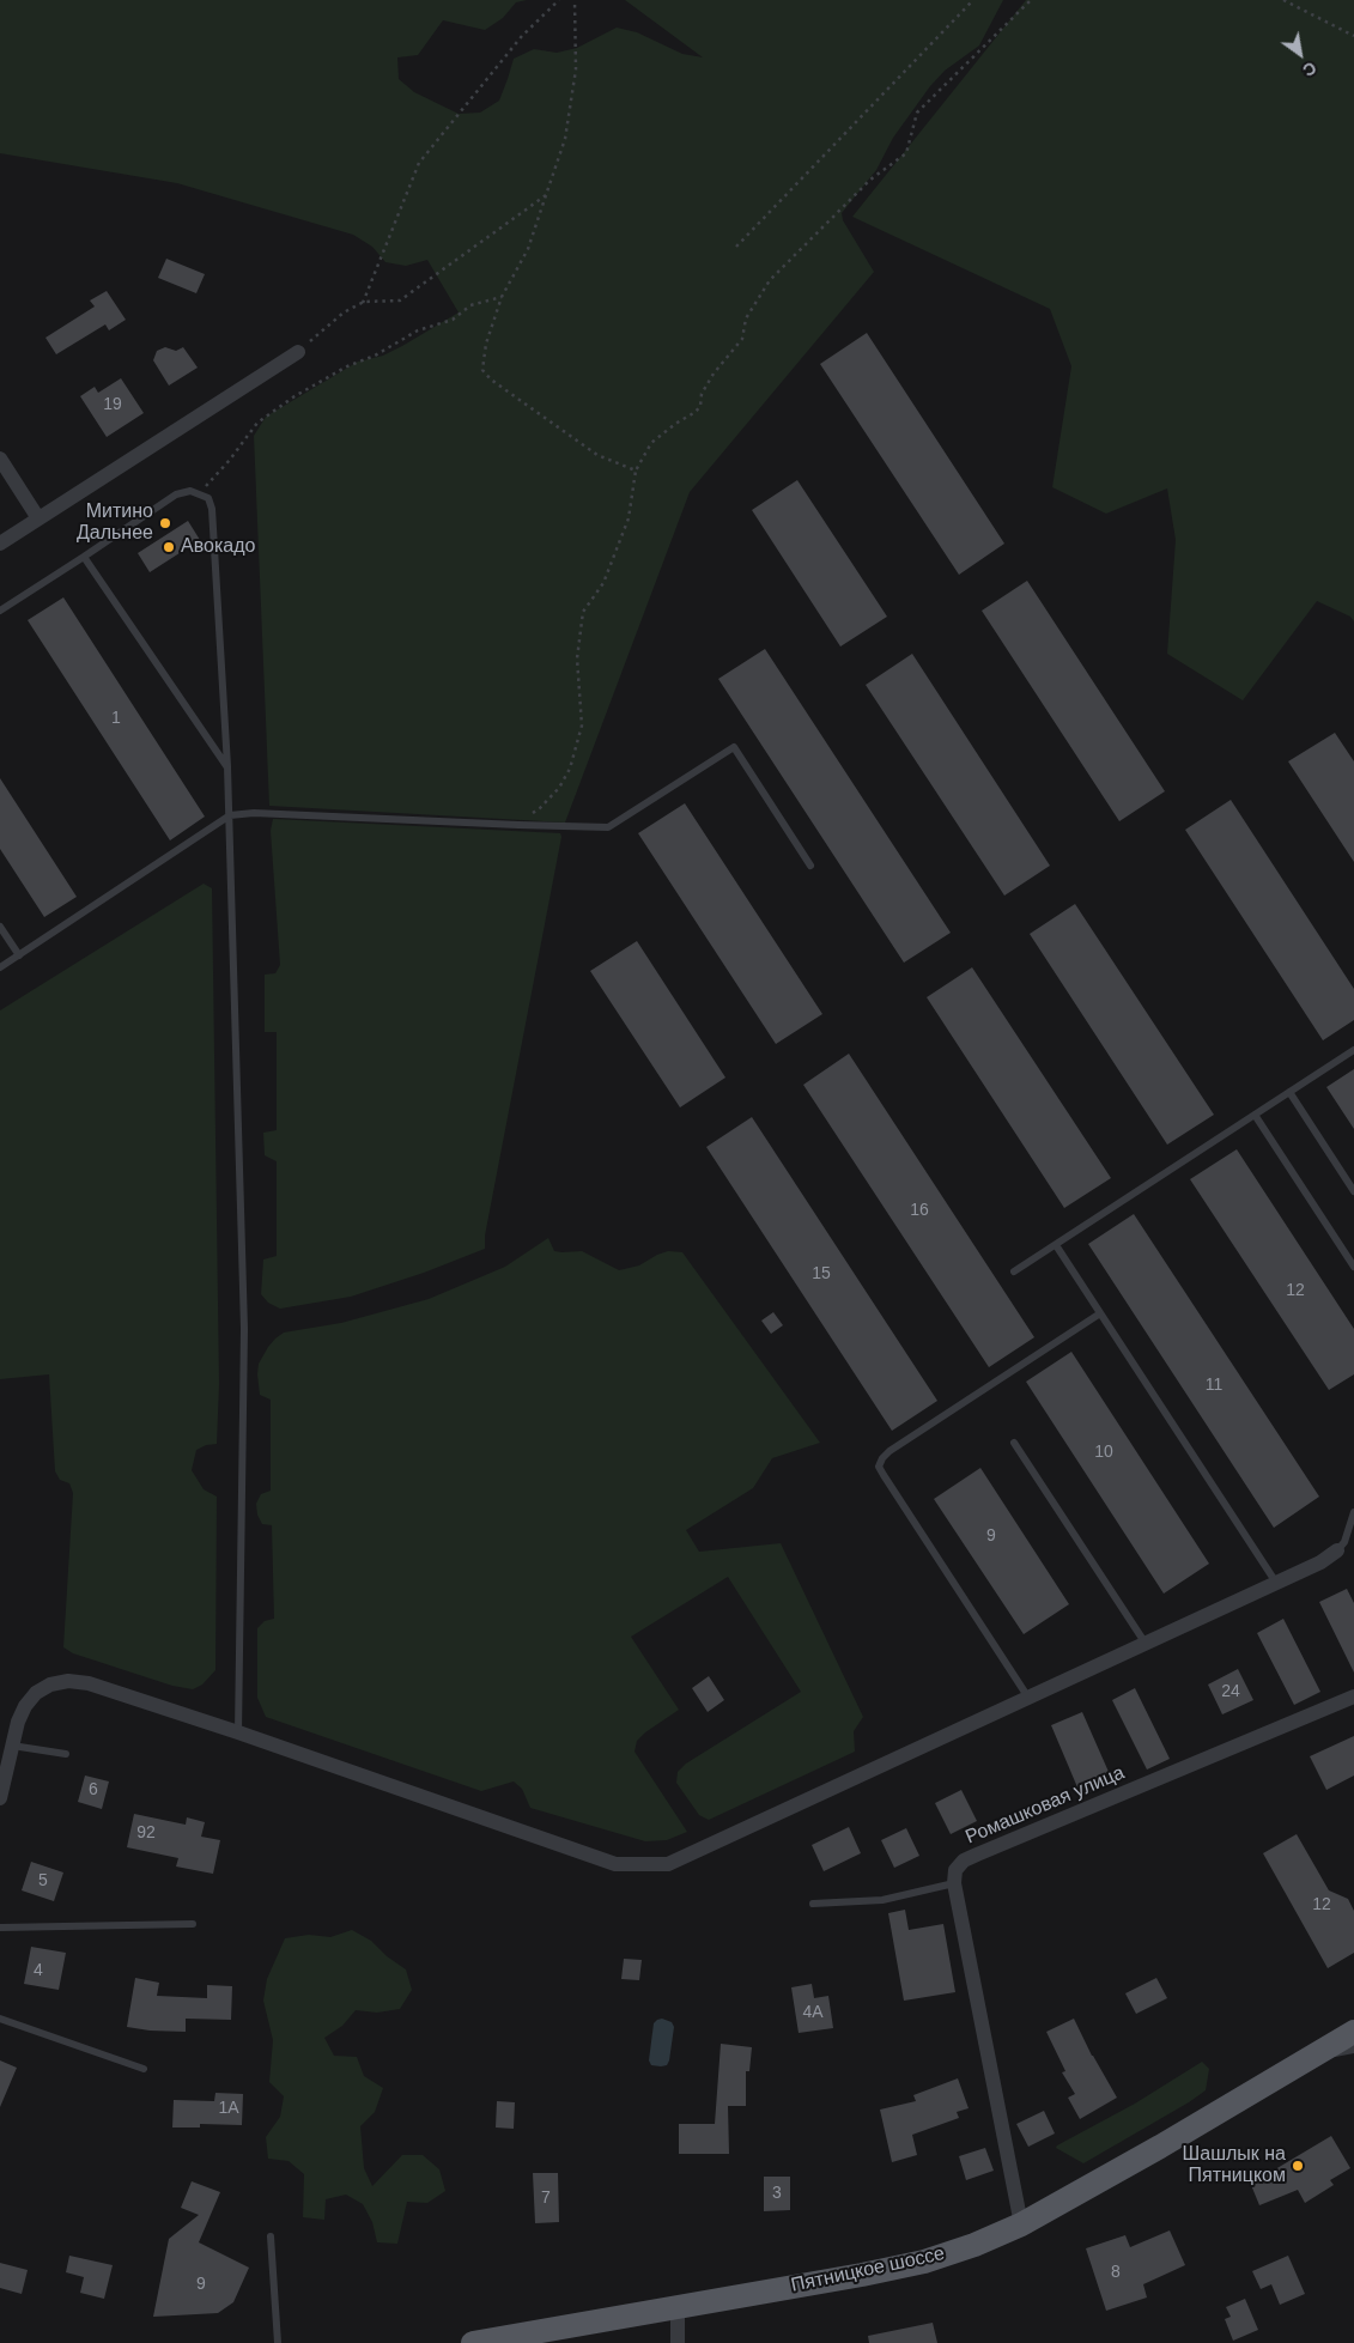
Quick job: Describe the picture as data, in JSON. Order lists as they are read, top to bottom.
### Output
{
  "streets": {
    "main road": ["Пятницкое шоссе"],
    "street": ["Ромашковая улица"]
  },
  "places": ["Митино Дальнее", "Авокадо", "Шашлык на Пятницком"],
  "house_numbers": [
    "19",
    "1",
    "16",
    "15",
    "12",
    "11",
    "10",
    "9",
    "24",
    "6",
    "92",
    "5",
    "12",
    "4",
    "4А",
    "1А",
    "3",
    "7",
    "8",
    "9"
  ],
  "north": "bottom right"
}
